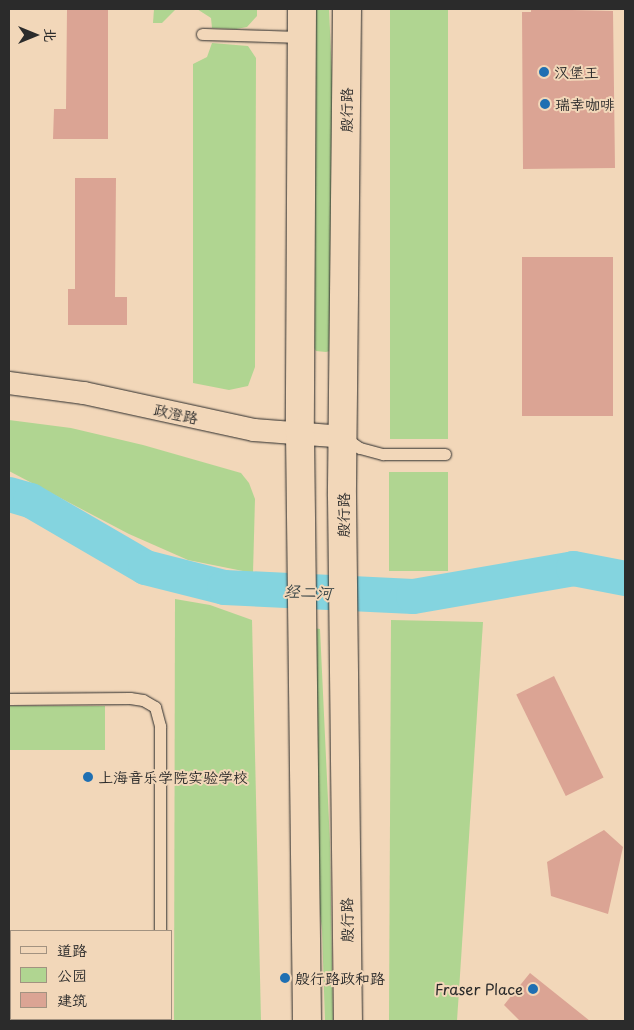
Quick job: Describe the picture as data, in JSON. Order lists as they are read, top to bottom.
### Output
{
  "streets": {
    "main road": ["殷行路"],
    "street": ["政澄路"]
  },
  "crossings": [
    ["殷行路", "政澄路"]
  ],
  "water": ["经二河"],
  "places": [
    "汉堡王",
    "瑞幸咖啡",
    "上海音乐学院实验学校",
    "殷行路政和路",
    "Fraser Place"
  ],
  "legend": ["道路", "公园", "建筑"],
  "north": "right"
}
